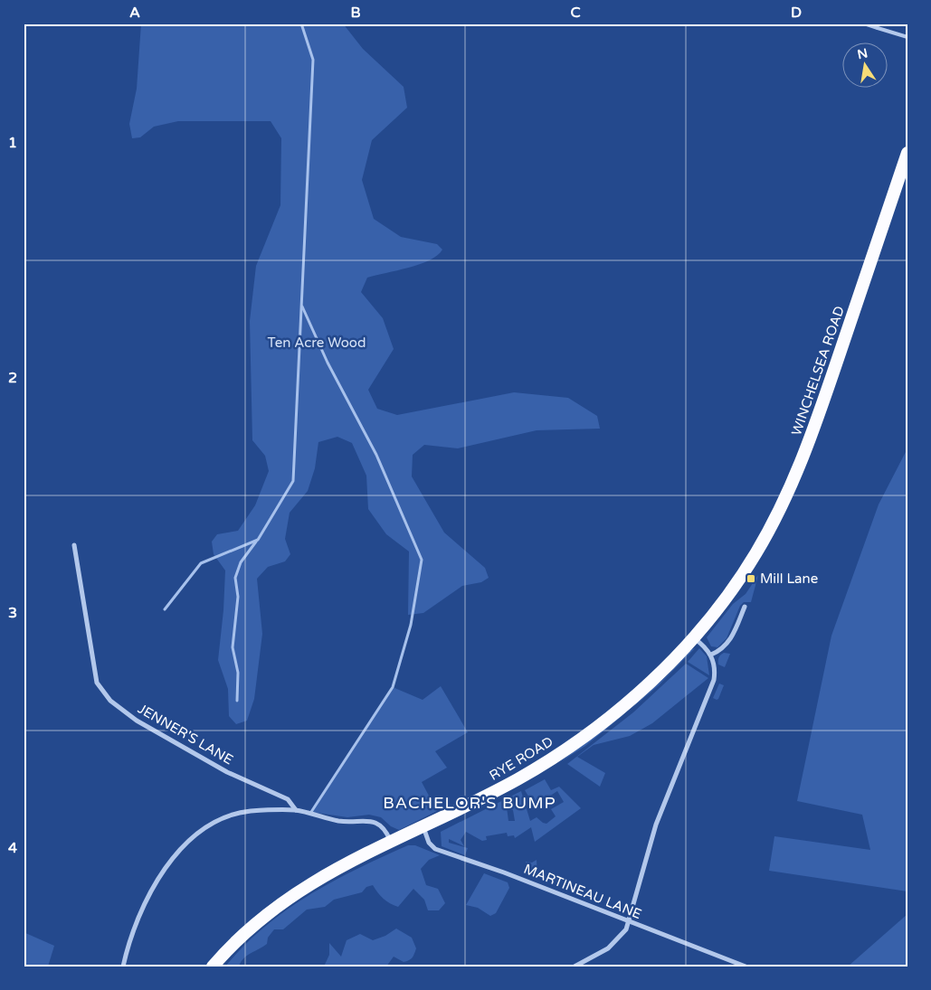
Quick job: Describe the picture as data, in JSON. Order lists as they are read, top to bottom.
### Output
{
  "streets": {
    "highway": ["WINCHELSEA ROAD", "RYE ROAD"],
    "street": ["JENNER'S LANE", "MARTINEAU LANE"]
  },
  "crossings": [
    ["WINCHELSEA ROAD", "RYE ROAD"],
    ["RYE ROAD", "MARTINEAU LANE"]
  ],
  "districts": ["BACHELOR'S BUMP"],
  "parks": ["Ten Acre Wood"],
  "places": {
    "transit": ["Mill Lane"]
  },
  "north": "top",
  "grid": {
    "columns": [
      "A",
      "B",
      "C",
      "D"
    ],
    "rows": [
      "1",
      "2",
      "3",
      "4"
    ]
  }
}
